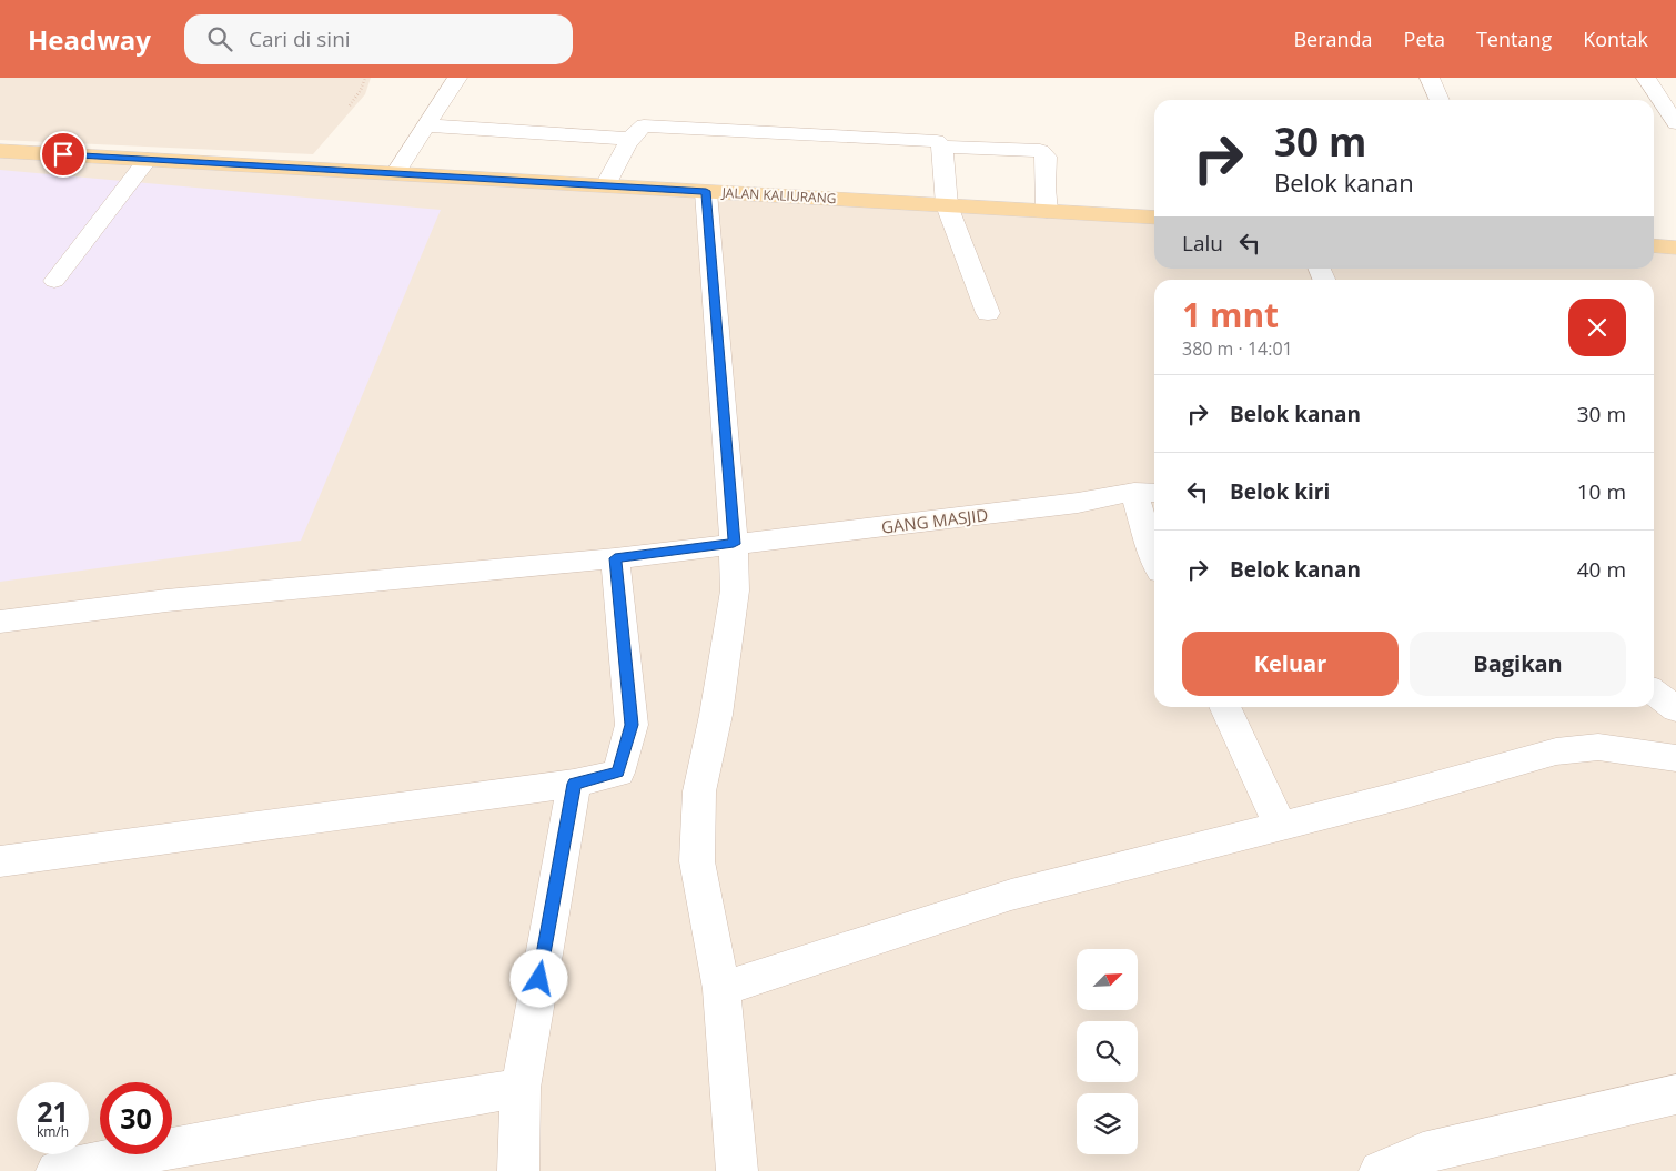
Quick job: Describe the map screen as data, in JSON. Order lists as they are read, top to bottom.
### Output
{
  "streets": {
    "main road": ["JALAN KALIURANG"],
    "street": ["GANG MASJID"]
  },
  "north": "top right",
  "page": {
    "header": "Headway",
    "search": "Cari di sini",
    "nav": [
      "Beranda",
      "Peta",
      "Tentang",
      "Kontak"
    ],
    "turn": ["30 m", "Belok kanan"],
    "then": "Lalu",
    "heading": ["1 mnt", "380 m · 14:01"],
    "list": [
      {
        "name": "Belok kanan",
        "value": "30 m"
      },
      {
        "name": "Belok kiri",
        "value": "10 m"
      },
      {
        "name": "Belok kanan",
        "value": "40 m"
      }
    ],
    "buttons": ["Keluar", "Bagikan"],
    "speed": "21 km/h",
    "limit": "30"
  }
}
